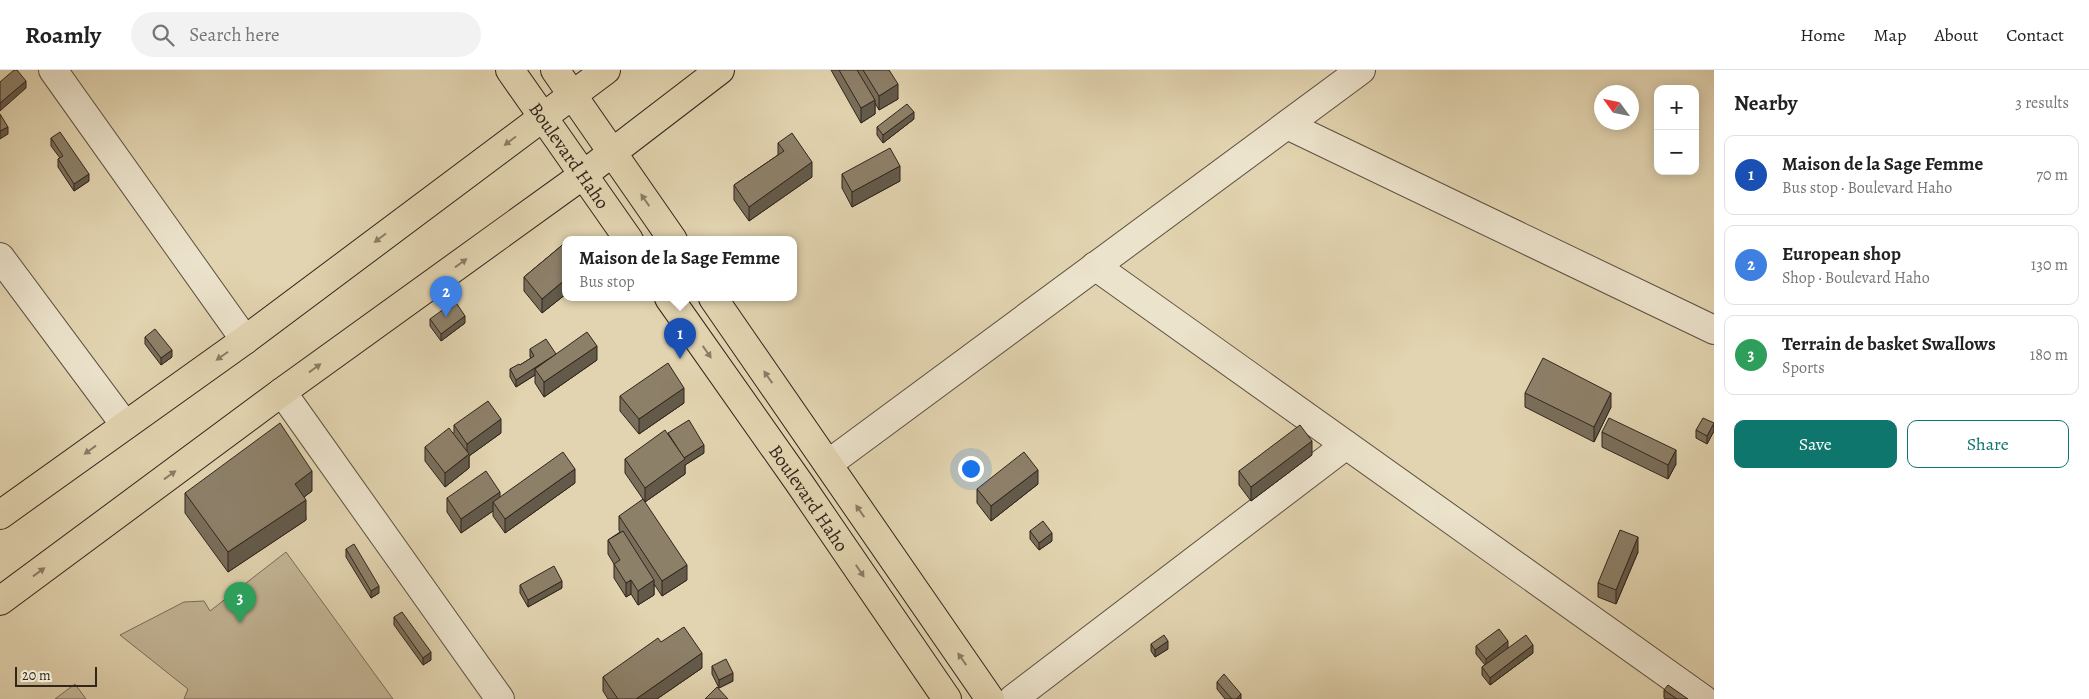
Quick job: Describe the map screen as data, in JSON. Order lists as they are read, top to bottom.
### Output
{
  "streets": {
    "main road": ["Boulevard Haho"]
  },
  "scale_bar": "20 m",
  "north": "top left",
  "page": {
    "header": "Roamly",
    "search": "Search here",
    "nav": [
      "Home",
      "Map",
      "About",
      "Contact"
    ],
    "heading": ["Nearby", "3 results"],
    "map_buttons": ["+", "−"],
    "list": [
      {
        "mark": "1",
        "name": "Maison de la Sage Femme",
        "note": "Bus stop · Boulevard Haho",
        "value": "70 m"
      },
      {
        "mark": "2",
        "name": "European shop",
        "note": "Shop · Boulevard Haho",
        "value": "130 m"
      },
      {
        "mark": "3",
        "name": "Terrain de basket Swallows",
        "note": "Sports",
        "value": "180 m"
      }
    ],
    "popup": ["Maison de la Sage Femme", "Bus stop"],
    "pins": ["2", "1", "3"],
    "buttons": ["Save", "Share"],
    "scale": "20 m"
  }
}
